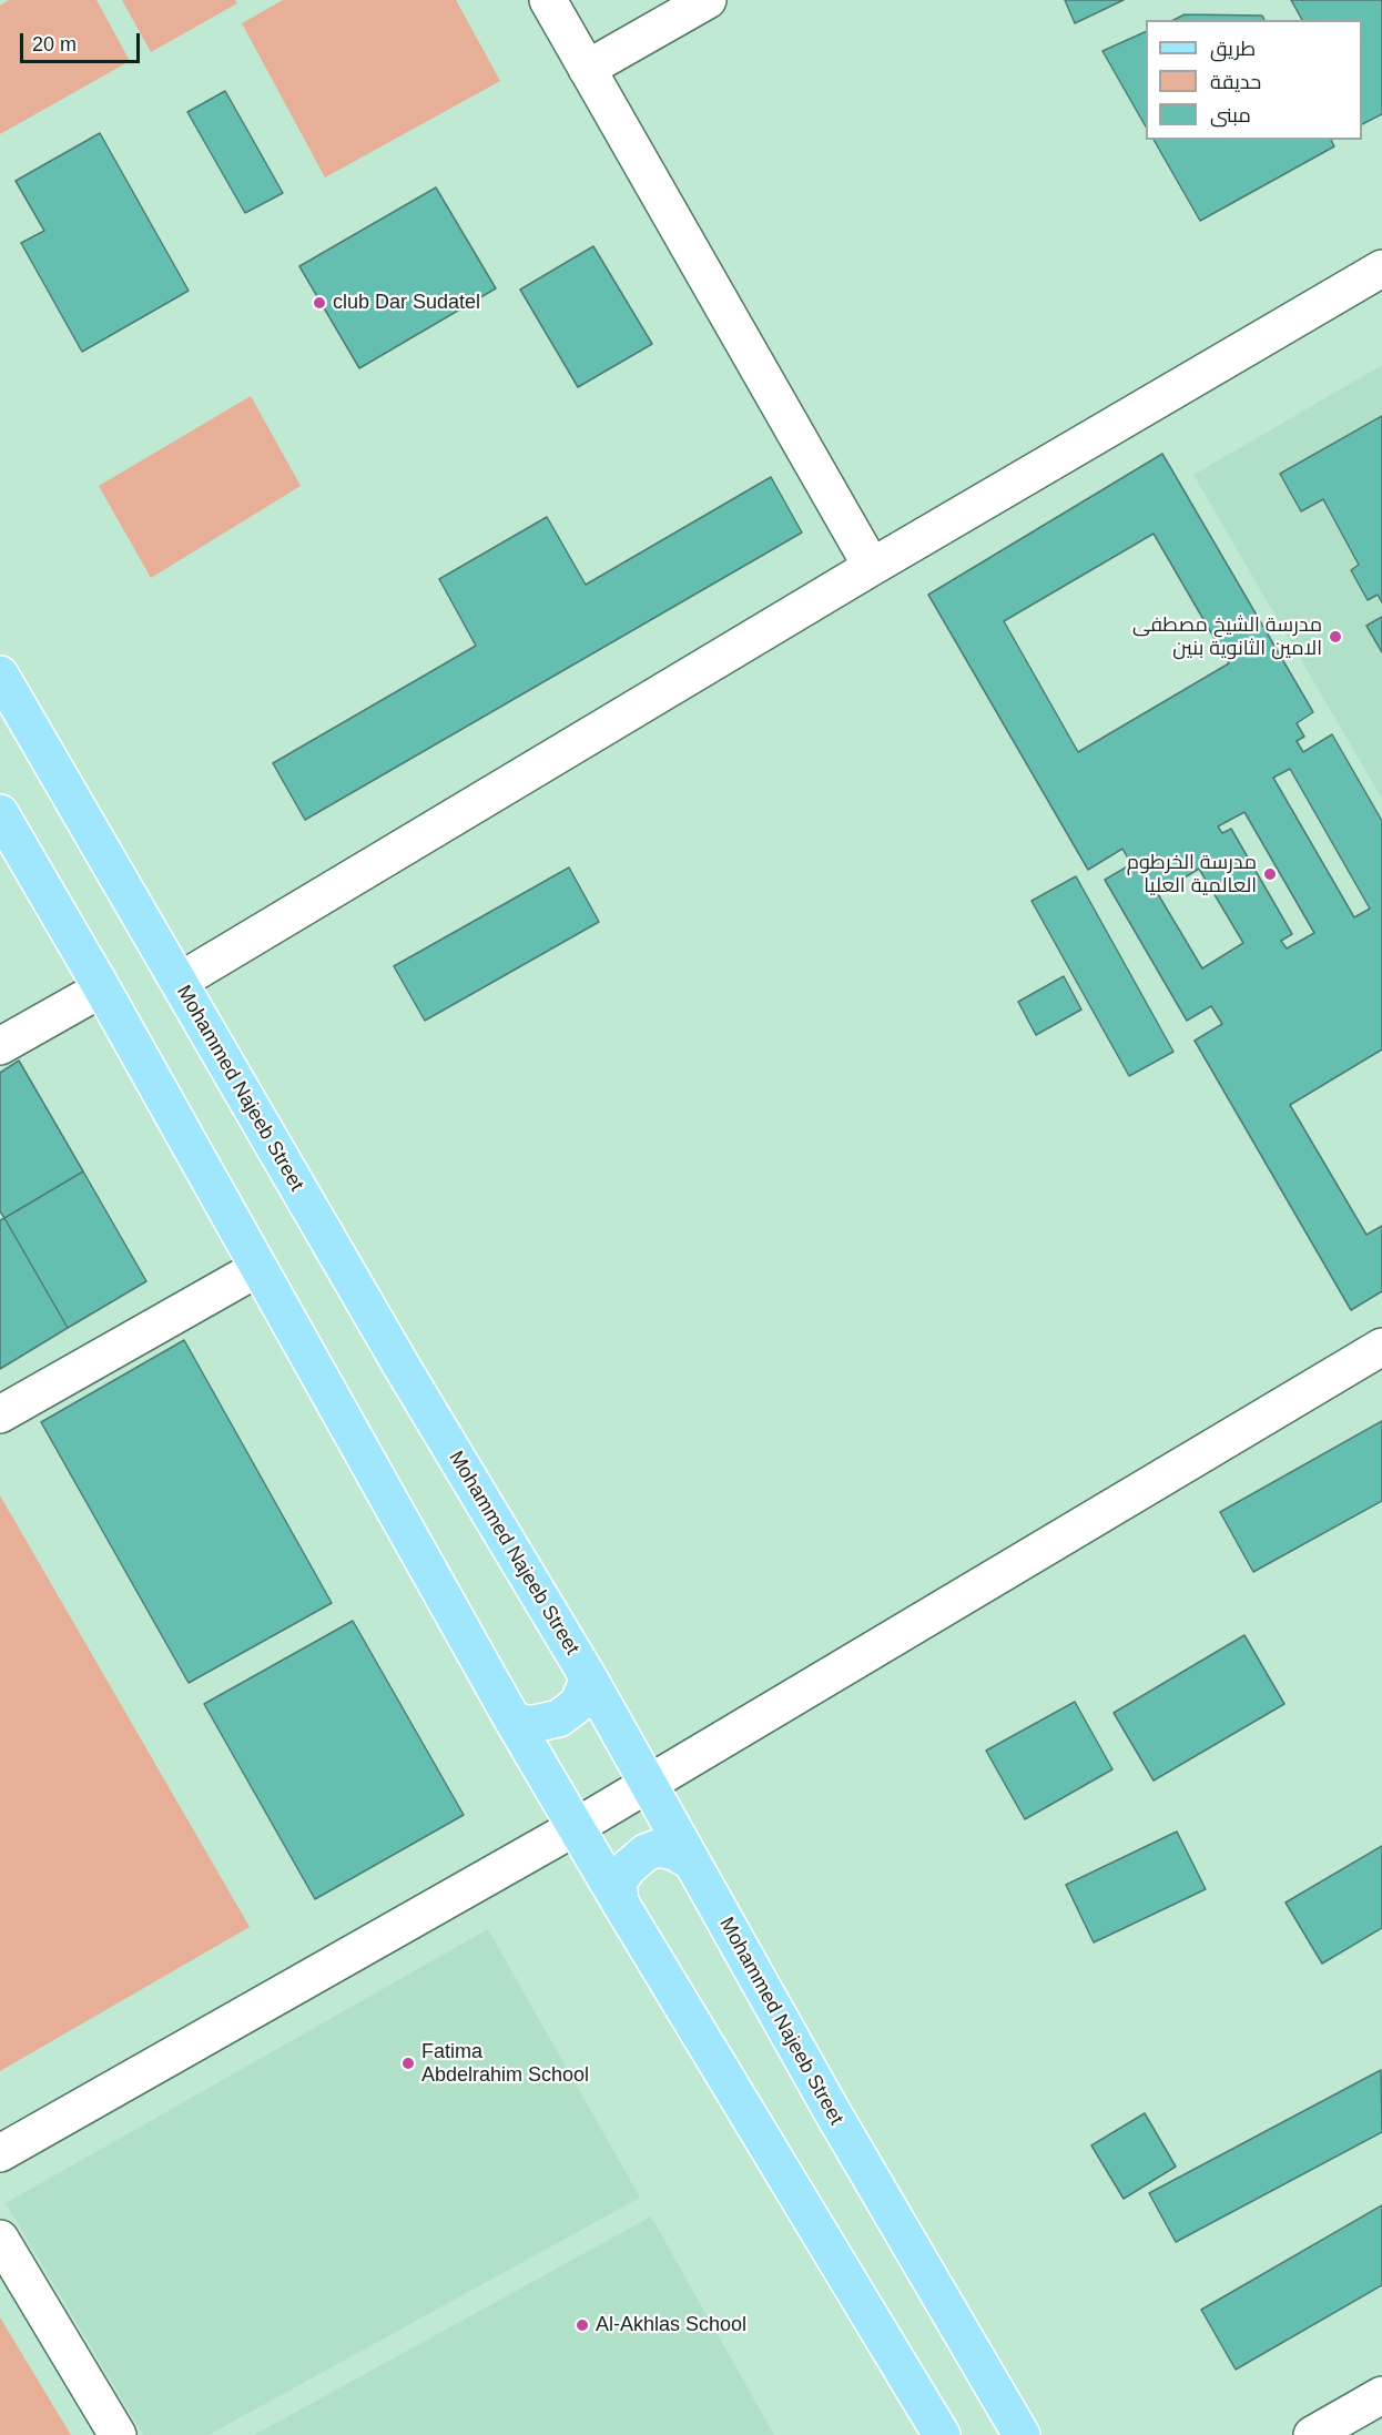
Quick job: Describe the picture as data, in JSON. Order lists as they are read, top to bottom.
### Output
{
  "streets": {
    "main road": ["Mohammed Najeeb Street"]
  },
  "places": [
    "club Dar Sudatel",
    "مدرسة الشيخ مصطفى الامين الثانوية بنين",
    "مدرسة الخرطوم العالمية العليا",
    "Fatima Abdelrahim School",
    "Al-Akhlas School"
  ],
  "legend": ["طريق", "حديقة", "مبنى"],
  "scale_bar": "20 m"
}
